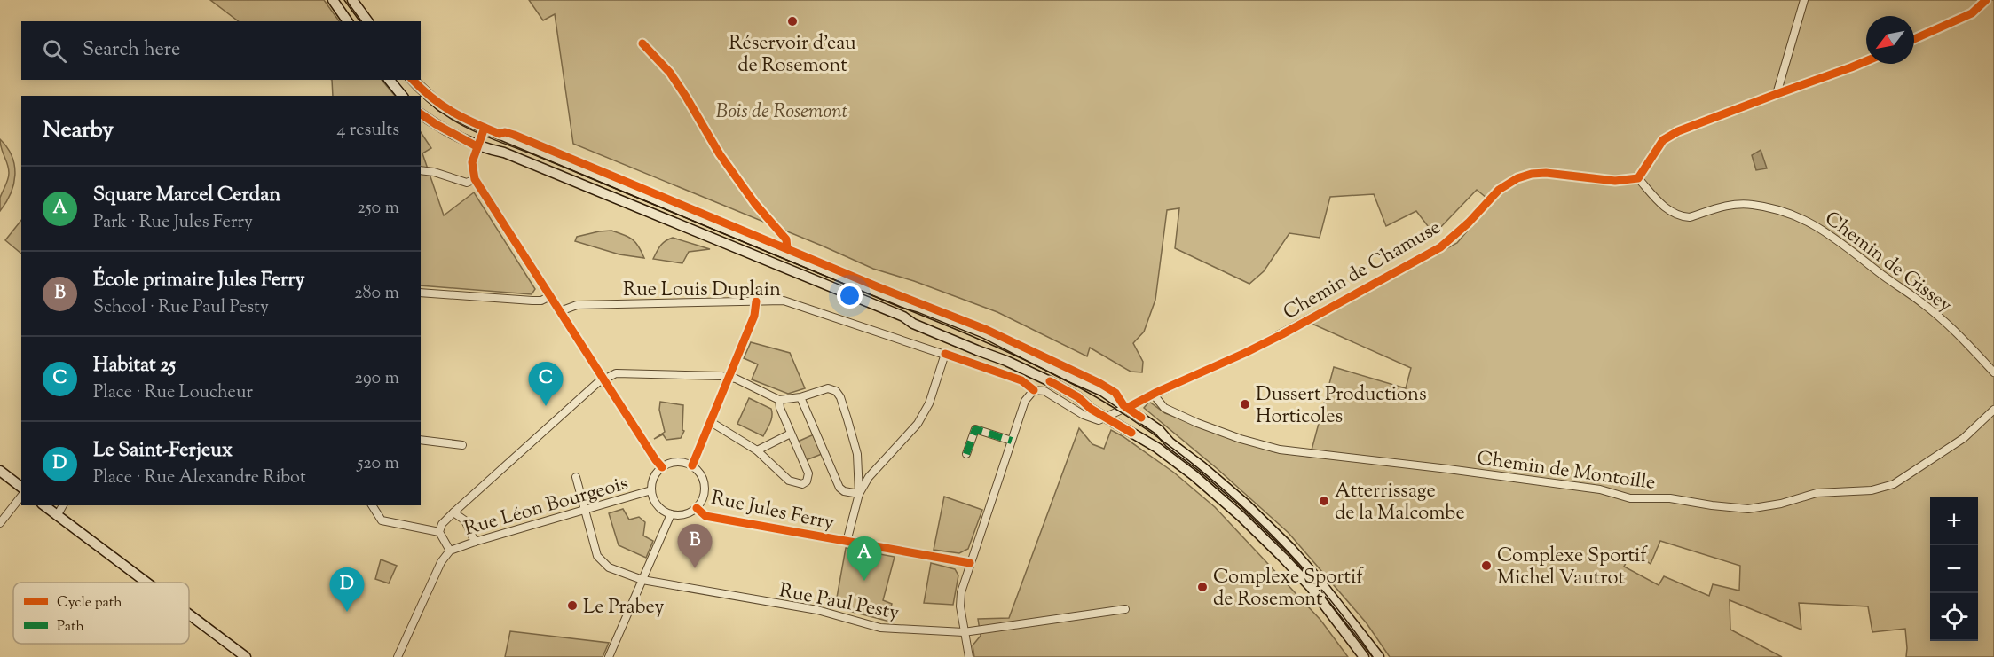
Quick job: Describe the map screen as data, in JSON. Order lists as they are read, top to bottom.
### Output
{
  "streets": {
    "street": [
      "Chemin de Gissey",
      "Chemin de Chamuse",
      "Rue Louis Duplain",
      "Chemin de Montoille",
      "Rue Léon Bourgeois",
      "Rue Jules Ferry",
      "Rue Paul Pesty"
    ]
  },
  "crossings": [
    ["Chemin de Gissey", "Chemin de Chamuse"],
    ["Chemin de Chamuse", "Rue Louis Duplain"],
    ["Chemin de Chamuse", "Chemin de Montoille"],
    ["Rue Léon Bourgeois", "Rue Jules Ferry"],
    ["Rue Léon Bourgeois", "Rue Paul Pesty"]
  ],
  "parks": ["Bois de Rosemont"],
  "places": [
    "Réservoir d'eau de Rosemont",
    "Dussert Productions Horticoles",
    "Atterrissage de la Malcombe",
    "Complexe Sportif Michel Vautrot",
    "Complexe Sportif de Rosemont",
    "Le Prabey"
  ],
  "legend": ["Cycle path", "Path"],
  "north": "bottom left",
  "page": {
    "search": "Search here",
    "heading": ["Nearby", "4 results"],
    "list": [
      {
        "mark": "A",
        "name": "Square Marcel Cerdan",
        "note": "Park · Rue Jules Ferry",
        "value": "250 m"
      },
      {
        "mark": "B",
        "name": "École primaire Jules Ferry",
        "note": "School · Rue Paul Pesty",
        "value": "280 m"
      },
      {
        "mark": "C",
        "name": "Habitat 25",
        "note": "Place · Rue Loucheur",
        "value": "290 m"
      },
      {
        "mark": "D",
        "name": "Le Saint-Ferjeux",
        "note": "Place · Rue Alexandre Ribot",
        "value": "520 m"
      }
    ],
    "pins": [
      "C",
      "B",
      "A",
      "D"
    ],
    "map_buttons": ["+", "−"]
  }
}
